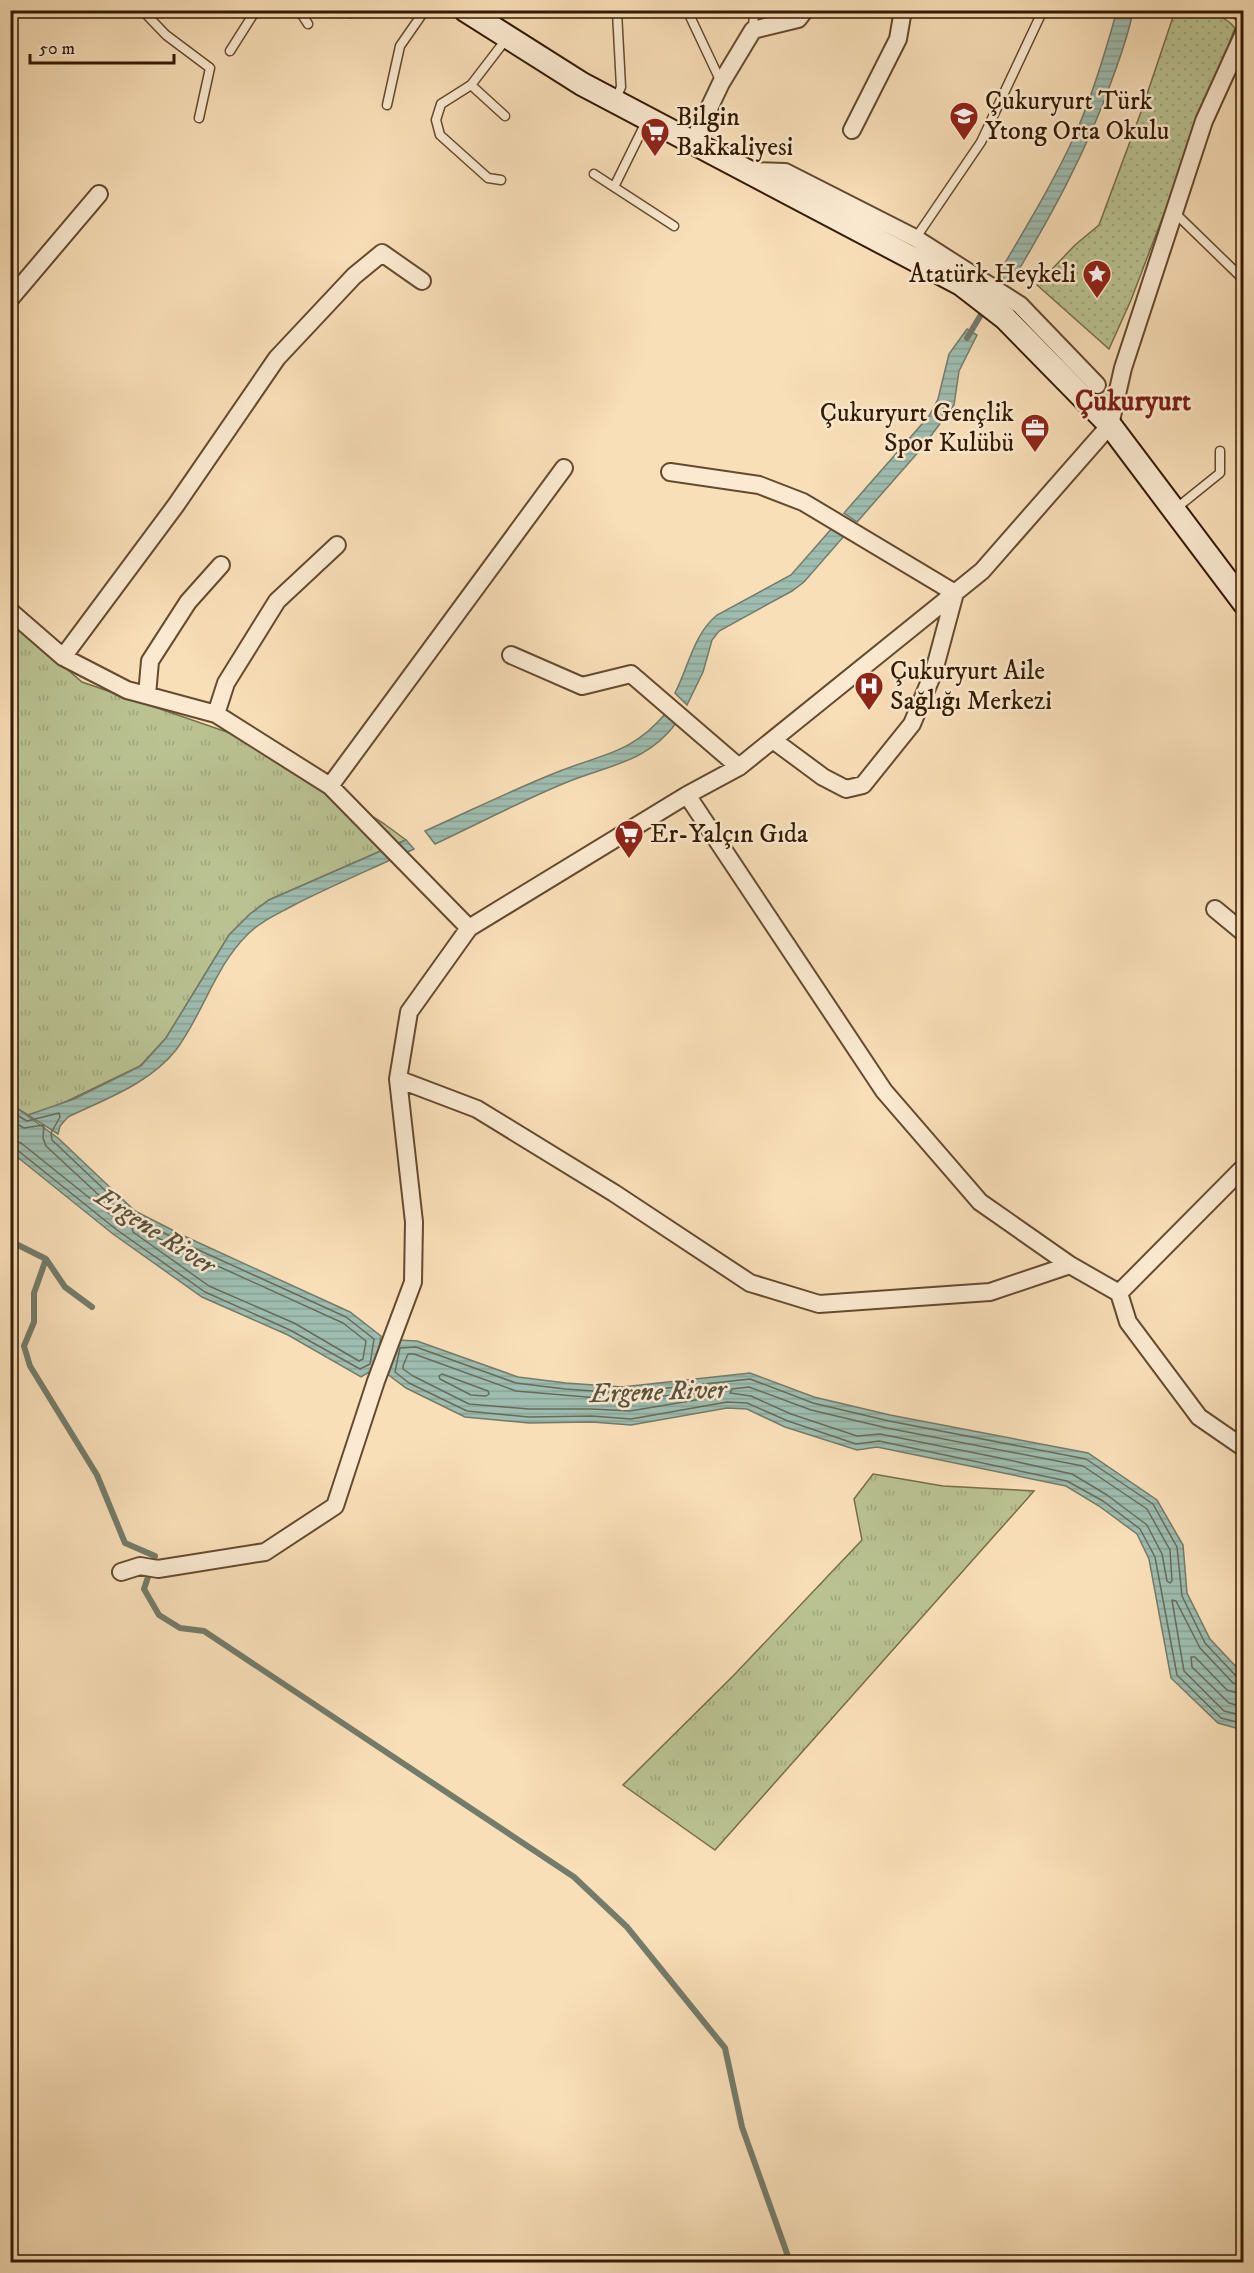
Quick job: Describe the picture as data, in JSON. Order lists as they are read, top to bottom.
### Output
{
  "districts": ["Çukuryurt"],
  "water": ["Ergene River"],
  "places": {
    "school or university": ["Çukuryurt Türk Ytong Orta Okulu"],
    "supermarket": ["Bilgin Bakkaliyesi", "Er-Yalçın Gıda"],
    "place": ["Atatürk Heykeli"],
    "office": ["Çukuryurt Gençlik Spor Kulübü"],
    "hospital": ["Çukuryurt Aile Sağlığı Merkezi"]
  },
  "scale_bar": "50 m"
}
